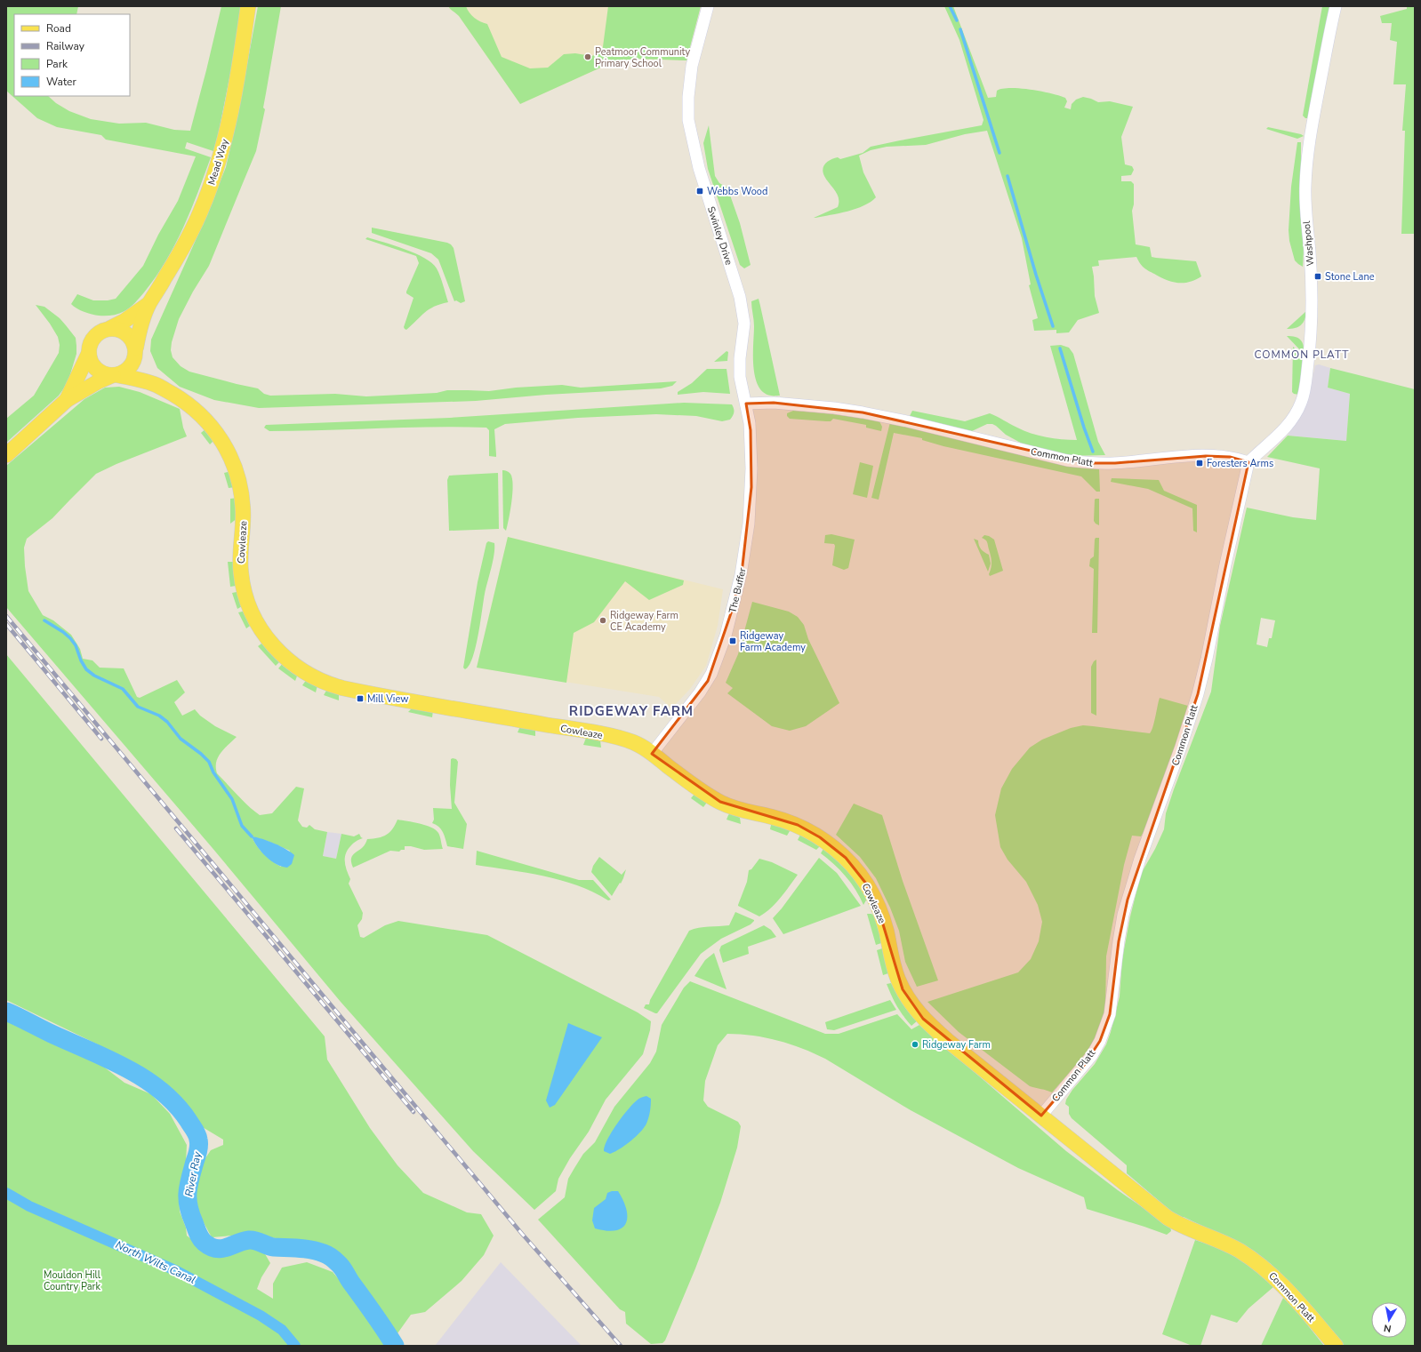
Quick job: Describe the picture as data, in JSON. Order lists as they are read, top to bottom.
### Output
{
  "streets": {
    "main road": ["Mead Way", "Common Platt", "Cowleaze"],
    "street": ["Swinley Drive", "Washpool", "The Buffer"]
  },
  "crossings": [
    ["Mead Way", "Cowleaze"],
    ["Swinley Drive", "Common Platt"],
    ["Swinley Drive", "The Buffer"],
    ["Washpool", "Common Platt"],
    ["Common Platt", "Cowleaze"],
    ["Common Platt", "The Buffer"],
    ["Cowleaze", "The Buffer"]
  ],
  "districts": ["COMMON PLATT", "RIDGEWAY FARM"],
  "water": ["River Ray", "North Wilts Canal"],
  "parks": ["Mouldon Hill Country Park"],
  "places": {
    "other": ["Peatmoor Community Primary School", "Ridgeway Farm CE Academy", "Ridgeway Farm"],
    "transit": [
      "Webbs Wood",
      "Stone Lane",
      "Foresters Arms",
      "Ridgeway Farm Academy",
      "Mill View"
    ]
  },
  "legend": [
    "Road",
    "Railway",
    "Park",
    "Water"
  ],
  "north": "bottom"
}
